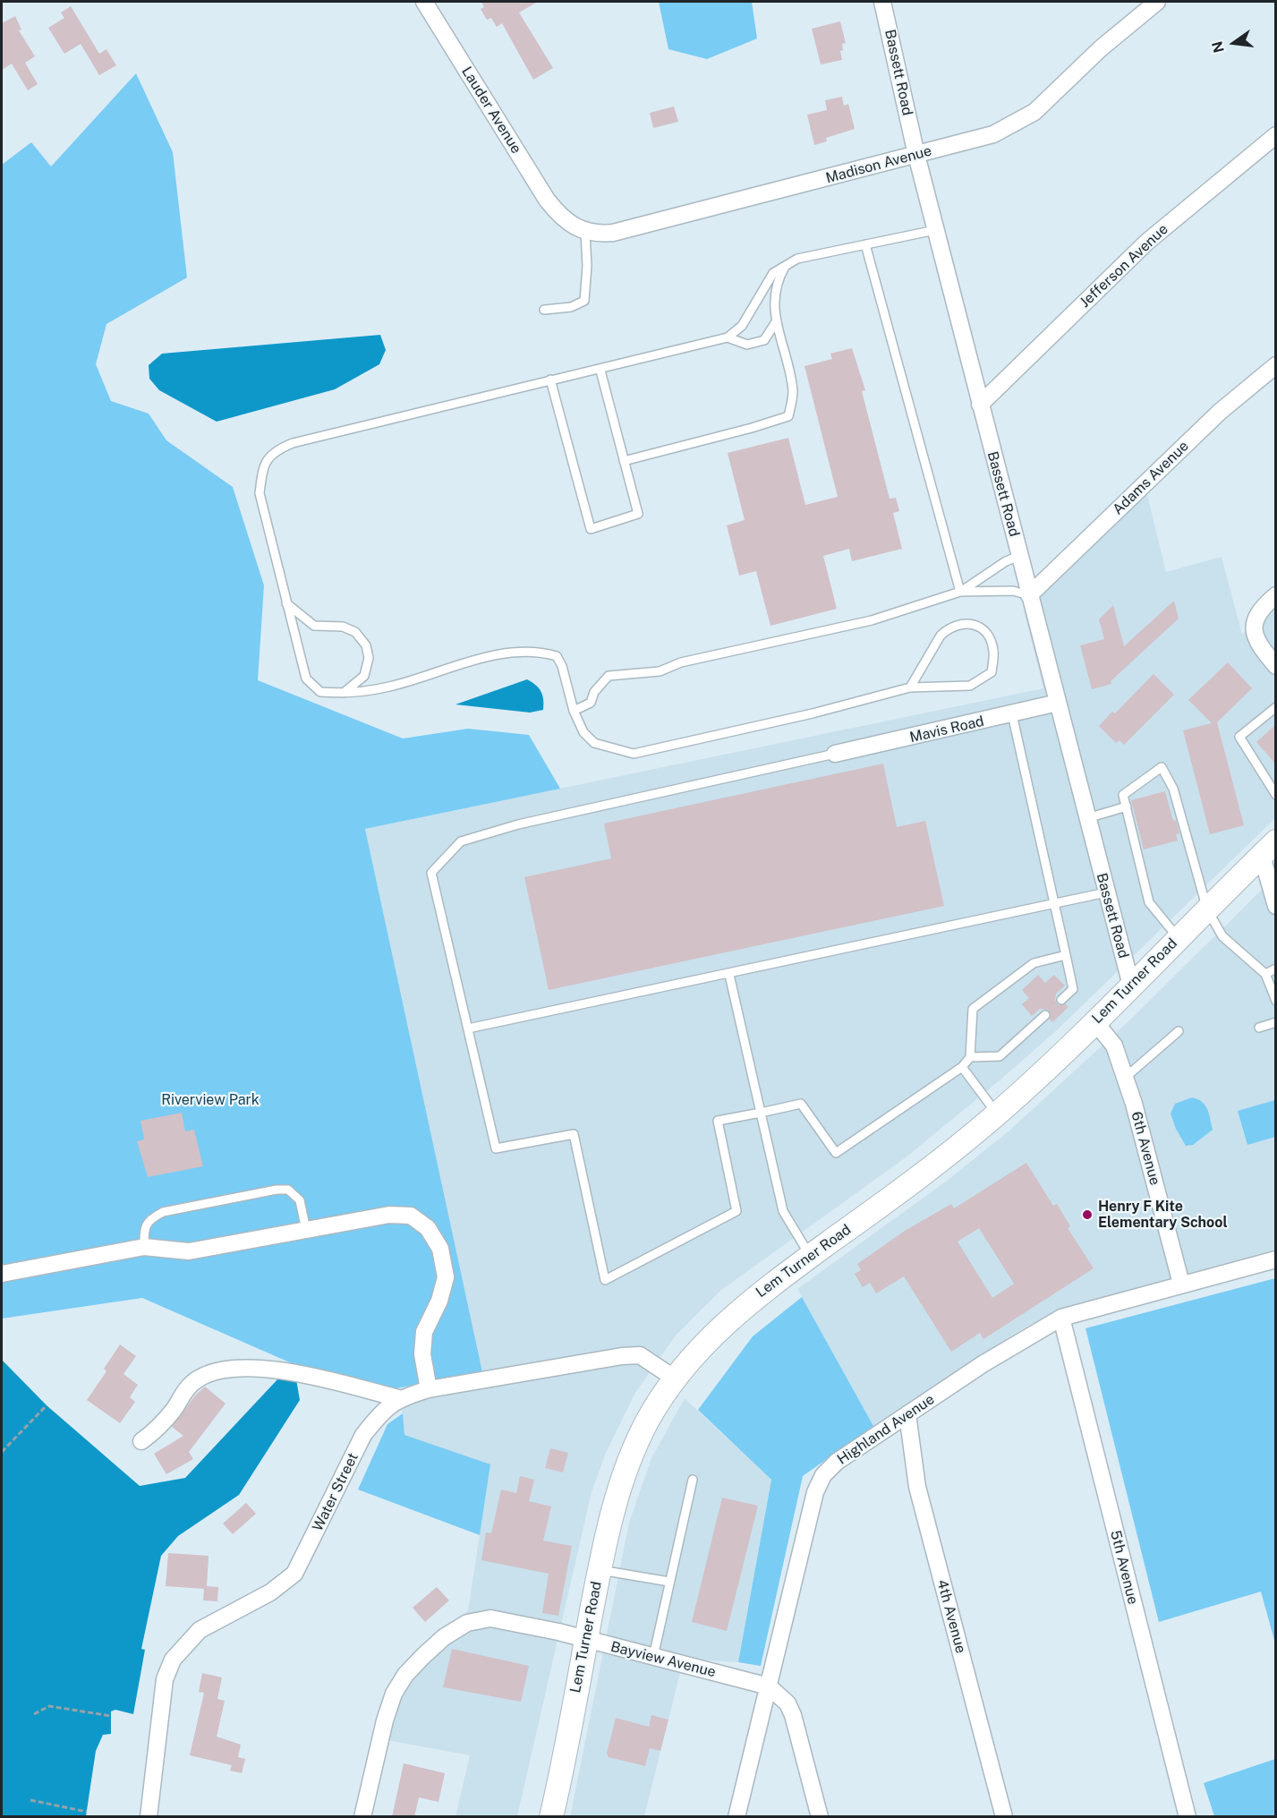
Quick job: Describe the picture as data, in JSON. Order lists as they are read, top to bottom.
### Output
{
  "streets": {
    "main road": ["Lem Turner Road"],
    "street": [
      "Bassett Road",
      "Lauder Avenue",
      "Madison Avenue",
      "Jefferson Avenue",
      "Adams Avenue",
      "Mavis Road",
      "6th Avenue",
      "Highland Avenue",
      "Water Street",
      "5th Avenue",
      "4th Avenue",
      "Bayview Avenue"
    ]
  },
  "crossings": [
    ["Bassett Road", "Madison Avenue"],
    ["Bassett Road", "Jefferson Avenue"],
    ["Bassett Road", "Adams Avenue"],
    ["Bassett Road", "Mavis Road"],
    ["Bassett Road", "Lem Turner Road"],
    ["Lauder Avenue", "Madison Avenue"],
    ["Lem Turner Road", "6th Avenue"],
    ["Lem Turner Road", "Water Street"],
    ["Lem Turner Road", "Bayview Avenue"],
    ["6th Avenue", "Highland Avenue"],
    ["Highland Avenue", "5th Avenue"],
    ["Highland Avenue", "4th Avenue"],
    ["Highland Avenue", "Bayview Avenue"]
  ],
  "parks": ["Riverview Park"],
  "places": ["Henry F Kite Elementary School"],
  "north": "left"
}
